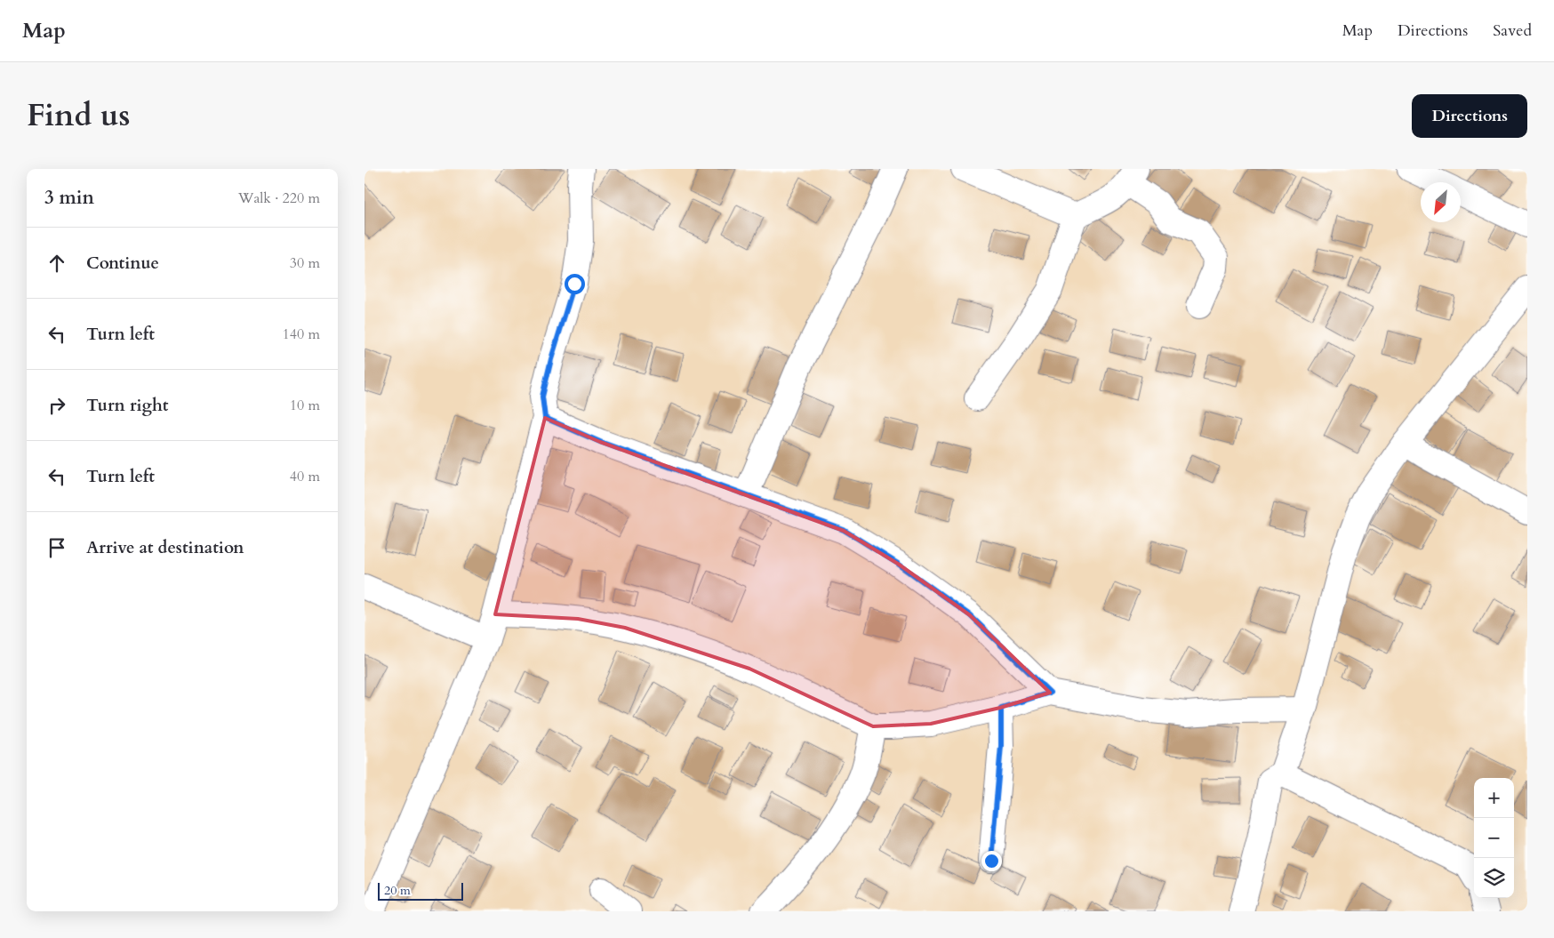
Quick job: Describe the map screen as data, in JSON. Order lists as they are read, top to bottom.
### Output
{
  "scale_bar": "20 m",
  "north": "bottom left",
  "page": {
    "header": "Map",
    "nav": ["Map", "Directions", "Saved"],
    "title": "Find us",
    "buttons": "Directions",
    "heading": ["3 min", "Walk · 220 m"],
    "list": [
      ["Continue", "30 m"],
      ["Turn left", "140 m"],
      ["Turn right", "10 m"],
      ["Turn left", "40 m"],
      "Arrive at destination"
    ],
    "map_buttons": ["+", "−"],
    "scale": "20 m"
  }
}
